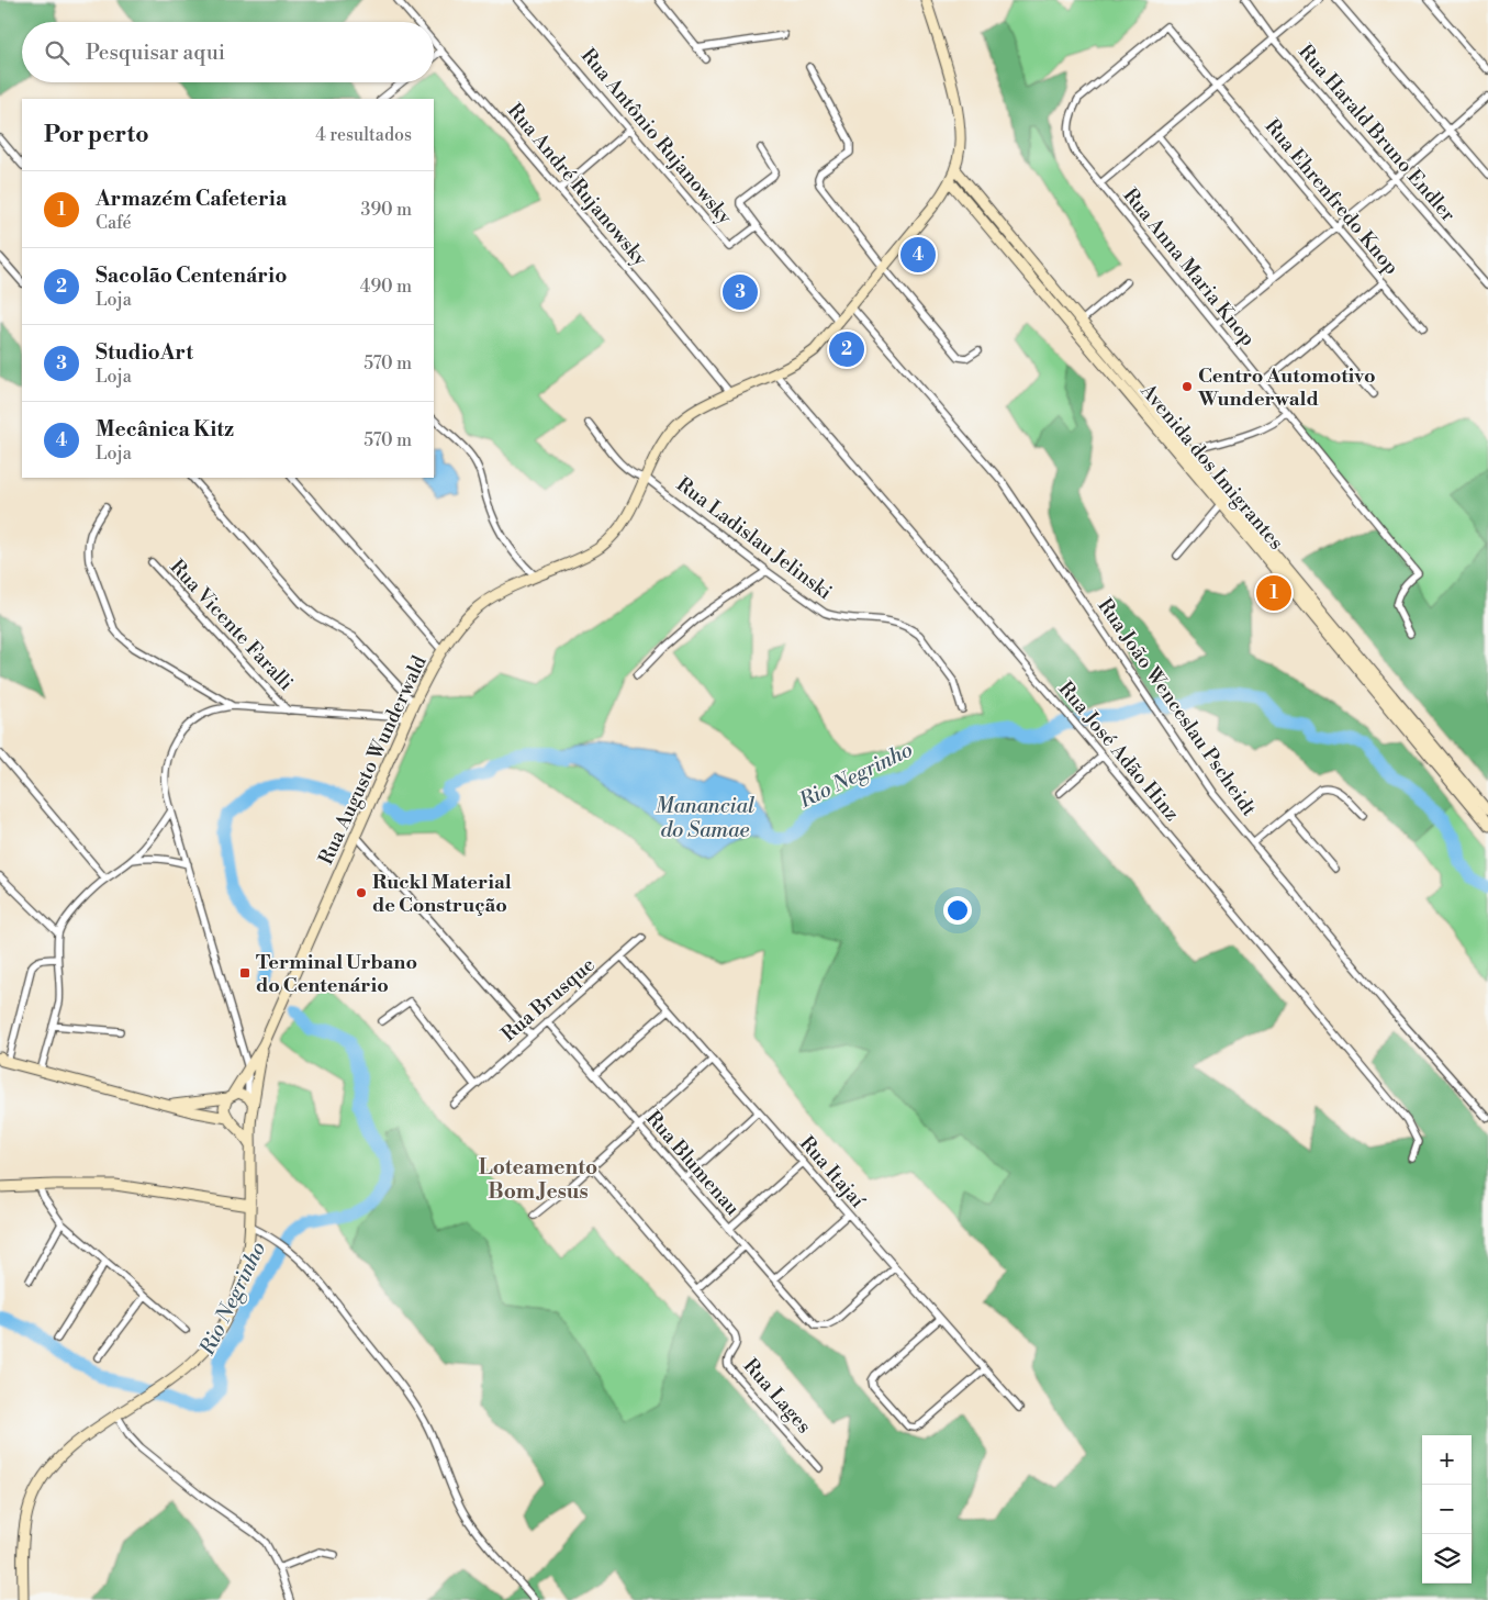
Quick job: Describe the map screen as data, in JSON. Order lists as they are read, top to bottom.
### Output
{
  "streets": {
    "main road": ["Avenida dos Imigrantes", "Rua Augusto Wunderwald"],
    "street": [
      "Rua Harald Bruno Endler",
      "Rua Antônio Rujanowsky",
      "Rua André Rujanowsky",
      "Rua Ehrenfredo Knop",
      "Rua Anna Maria Knop",
      "Rua Ladislau Jelinski",
      "Rua Vicente Faralli",
      "Rua João Wenceslau Pscheidt",
      "Rua José Adão Hinz",
      "Rua Brusque",
      "Rua Blumenau",
      "Rua Itajaí",
      "Rua Lages"
    ]
  },
  "crossings": [
    ["Rua Antônio Rujanowsky", "Rua Augusto Wunderwald"],
    ["Rua André Rujanowsky", "Rua Augusto Wunderwald"],
    ["Rua Ehrenfredo Knop", "Rua Anna Maria Knop"],
    ["Avenida dos Imigrantes", "Rua Augusto Wunderwald"],
    ["Rua Ladislau Jelinski", "Rua Augusto Wunderwald"],
    ["Rua João Wenceslau Pscheidt", "Rua Augusto Wunderwald"],
    ["Rua José Adão Hinz", "Rua Augusto Wunderwald"],
    ["Rua Brusque", "Rua Blumenau"],
    ["Rua Brusque", "Rua Itajaí"],
    ["Rua Blumenau", "Rua Itajaí"]
  ],
  "districts": ["Loteamento Bom Jesus"],
  "water": ["Rio Negrinho", "Manancial do Samae"],
  "places": {
    "other": ["Centro Automotivo Wunderwald", "Ruckl Material de Construção"],
    "transit": ["Terminal Urbano do Centenário"]
  },
  "page": {
    "search": "Pesquisar aqui",
    "heading": ["Por perto", "4 resultados"],
    "list": [
      {
        "mark": "1",
        "name": "Armazém Cafeteria",
        "note": "Café",
        "value": "390 m"
      },
      {
        "mark": "2",
        "name": "Sacolão Centenário",
        "note": "Loja",
        "value": "490 m"
      },
      {
        "mark": "3",
        "name": "StudioArt",
        "note": "Loja",
        "value": "570 m"
      },
      {
        "mark": "4",
        "name": "Mecânica Kitz",
        "note": "Loja",
        "value": "570 m"
      }
    ],
    "pins": [
      "4",
      "3",
      "2",
      "1"
    ],
    "map_buttons": ["+", "−"]
  }
}
